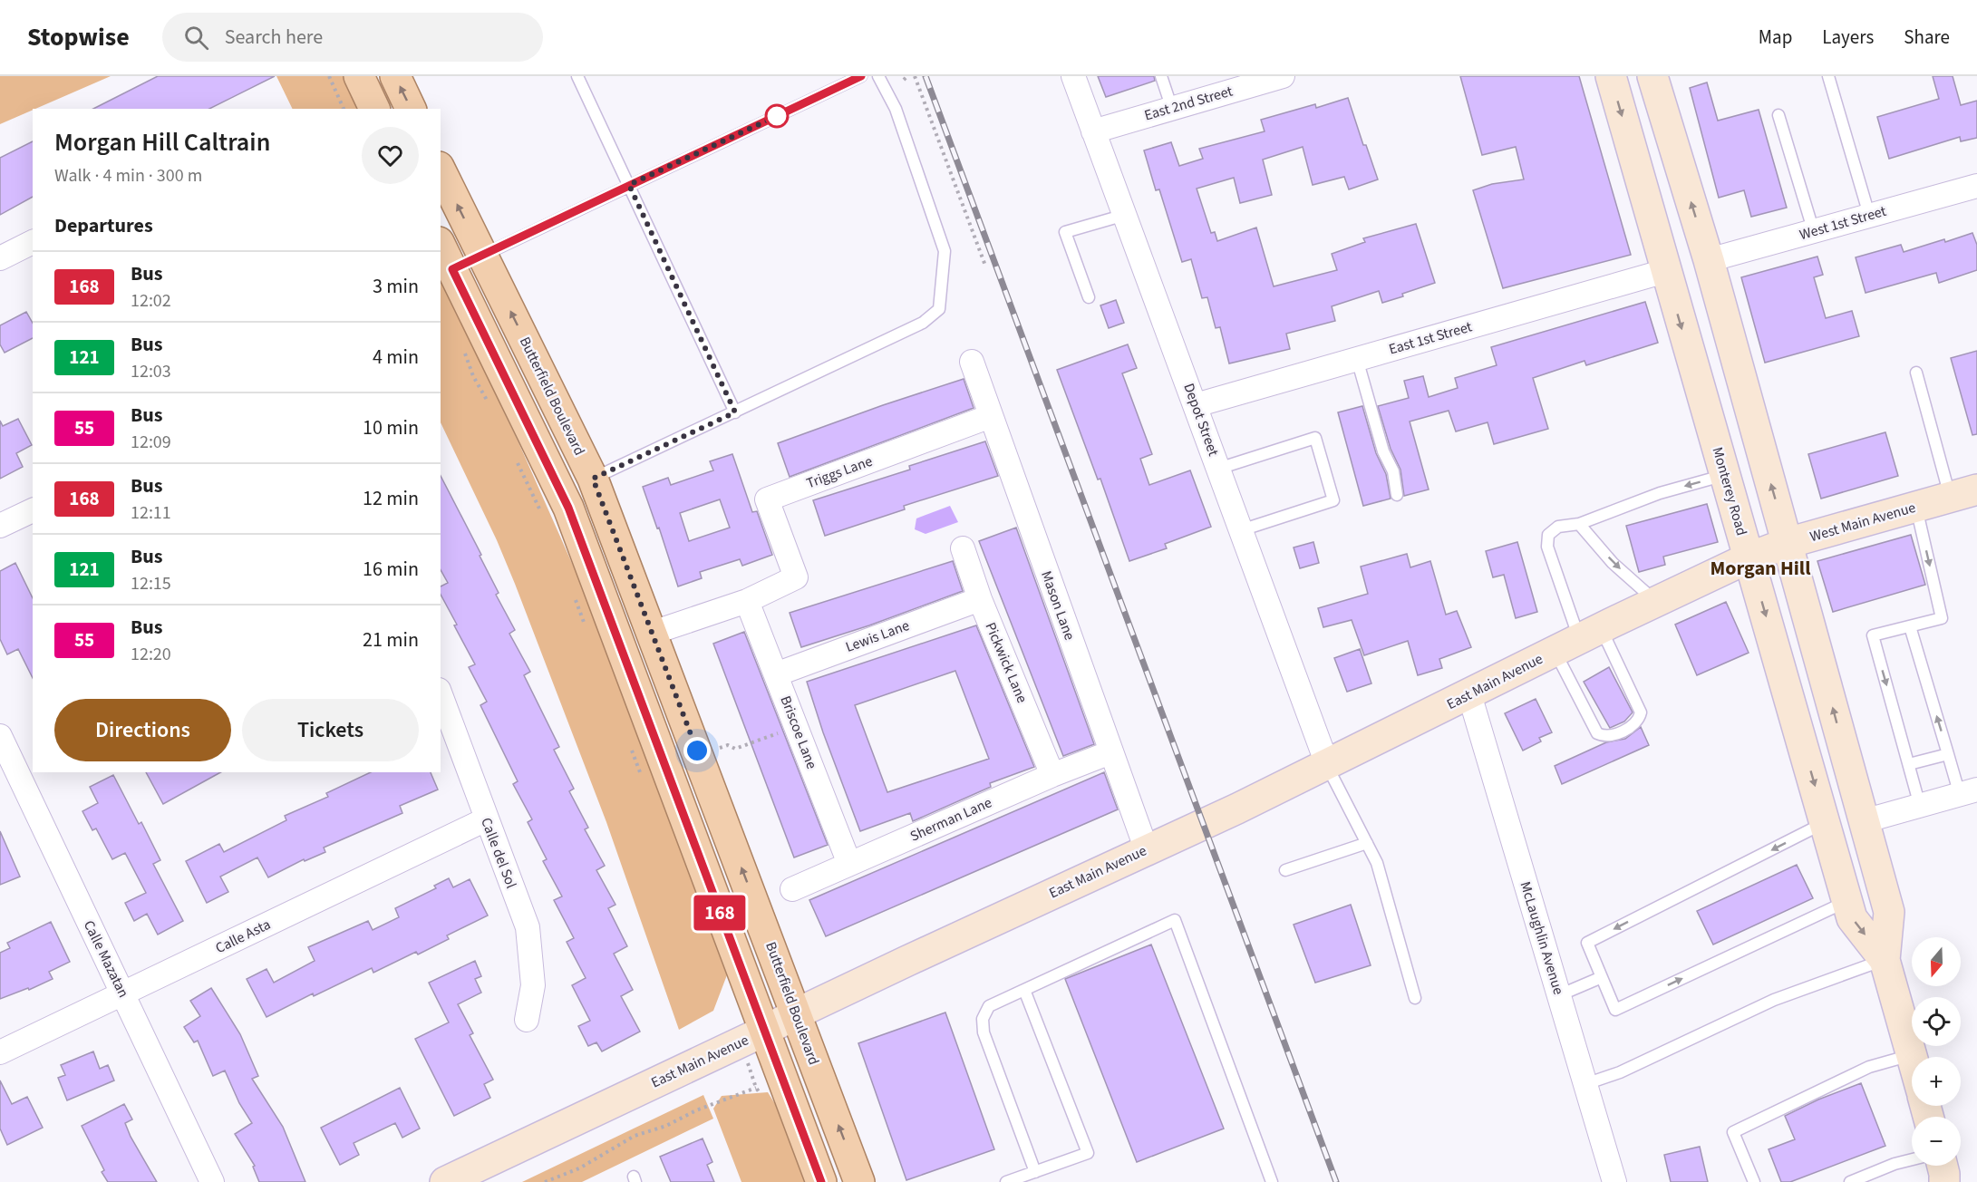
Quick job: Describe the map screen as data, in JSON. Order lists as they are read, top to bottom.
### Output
{
  "streets": {
    "main road": [
      "Butterfield Boulevard",
      "Monterey Road",
      "West Main Avenue",
      "East Main Avenue"
    ],
    "street": [
      "East 2nd Street",
      "West 1st Street",
      "East 1st Street",
      "Depot Street",
      "Triggs Lane",
      "Mason Lane",
      "Lewis Lane",
      "Pickwick Lane",
      "Briscoe Lane",
      "Sherman Lane",
      "Calle del Sol",
      "Calle Asta",
      "McLaughlin Avenue",
      "Calle Mazatan"
    ]
  },
  "crossings": [
    ["East 2nd Street", "Depot Street"],
    ["West 1st Street", "Monterey Road"],
    ["East 1st Street", "Depot Street"],
    ["East 1st Street", "Monterey Road"],
    ["Butterfield Boulevard", "East Main Avenue"],
    ["Depot Street", "East Main Avenue"],
    ["Triggs Lane", "Mason Lane"],
    ["Triggs Lane", "Briscoe Lane"],
    ["Monterey Road", "West Main Avenue"],
    ["Monterey Road", "East Main Avenue"],
    ["West Main Avenue", "East Main Avenue"],
    ["Mason Lane", "East Main Avenue"],
    ["Mason Lane", "Sherman Lane"],
    ["Lewis Lane", "Pickwick Lane"],
    ["Lewis Lane", "Briscoe Lane"],
    ["Pickwick Lane", "Sherman Lane"],
    ["East Main Avenue", "McLaughlin Avenue"],
    ["Briscoe Lane", "Sherman Lane"],
    ["Calle del Sol", "Calle Asta"],
    ["Calle Asta", "Calle Mazatan"]
  ],
  "districts": ["Morgan Hill"],
  "lines": ["bus line 168"],
  "north": "bottom",
  "page": {
    "header": "Stopwise",
    "search": "Search here",
    "nav": ["Map", "Layers", "Share"],
    "on_map": "168",
    "heading": [
      ["Morgan Hill Caltrain", "Walk · 4 min · 300 m"],
      "Departures"
    ],
    "list": [
      {
        "mark": "168",
        "name": "Bus",
        "note": "12:02",
        "value": "3 min"
      },
      {
        "mark": "121",
        "name": "Bus",
        "note": "12:03",
        "value": "4 min"
      },
      {
        "mark": "55",
        "name": "Bus",
        "note": "12:09",
        "value": "10 min"
      },
      {
        "mark": "168",
        "name": "Bus",
        "note": "12:11",
        "value": "12 min"
      },
      {
        "mark": "121",
        "name": "Bus",
        "note": "12:15",
        "value": "16 min"
      },
      {
        "mark": "55",
        "name": "Bus",
        "note": "12:20",
        "value": "21 min"
      }
    ],
    "buttons": ["Directions", "Tickets"],
    "map_buttons": ["+", "−"]
  }
}
